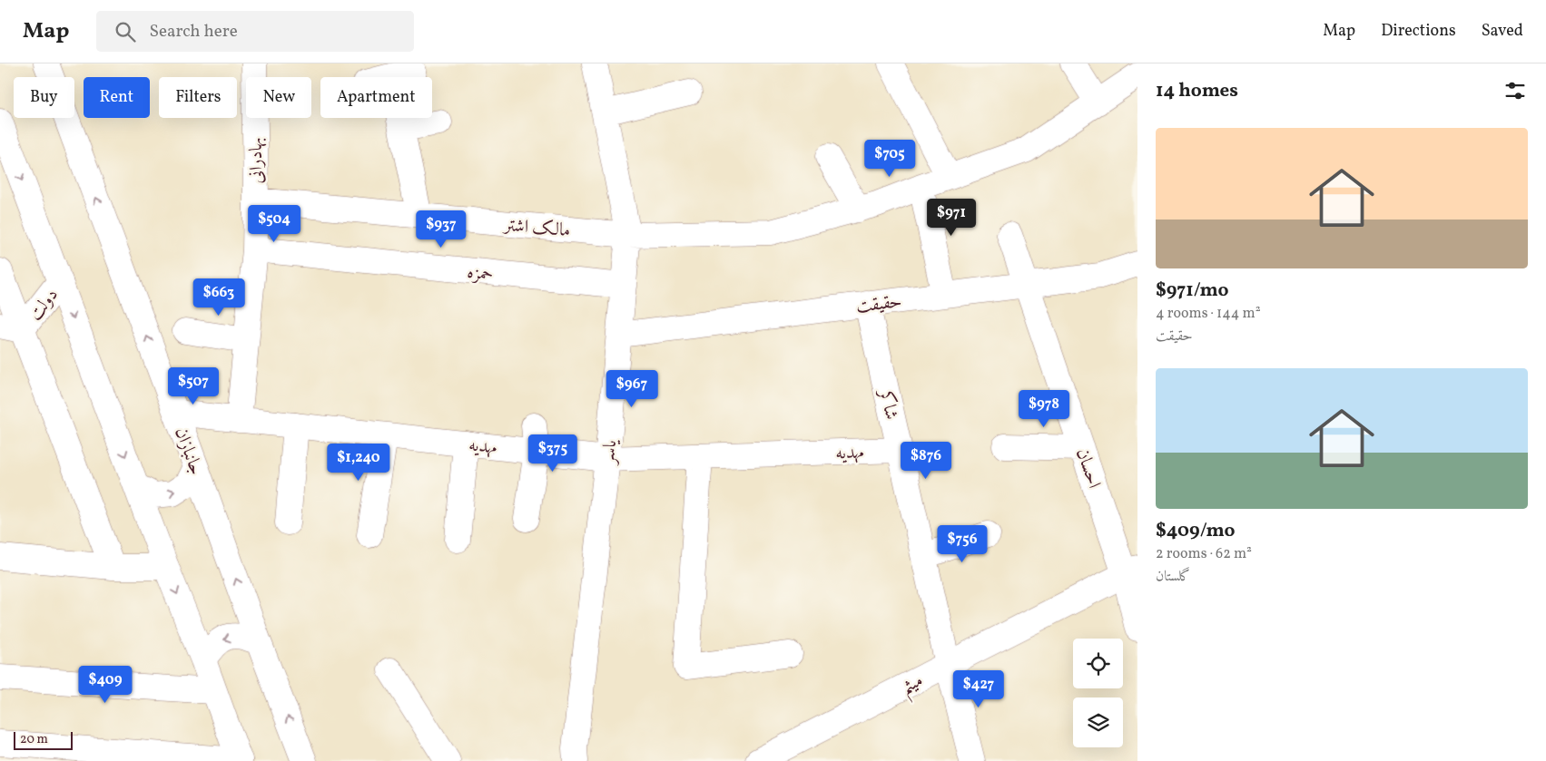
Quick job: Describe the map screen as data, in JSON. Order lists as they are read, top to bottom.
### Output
{
  "streets": {
    "street": [
      "بهادرانی",
      "مالک اشتر",
      "حمزه",
      "حقیقت",
      "دولت",
      "شاکر",
      "مهدیه",
      "جانبازان",
      "یاسر",
      "احسان",
      "میثم"
    ]
  },
  "crossings": [
    ["بهادرانی", "مالک اشتر"],
    ["بهادرانی", "حمزه"],
    ["بهادرانی", "مهدیه"],
    ["مالک اشتر", "یاسر"],
    ["حمزه", "یاسر"],
    ["حقیقت", "شاکر"],
    ["حقیقت", "یاسر"],
    ["حقیقت", "احسان"],
    ["شاکر", "مهدیه"],
    ["شاکر", "میثم"],
    ["مهدیه", "جانبازان"],
    ["مهدیه", "یاسر"],
    ["احسان", "میثم"]
  ],
  "scale_bar": "20 m",
  "page": {
    "header": "Map",
    "search": "Search here",
    "nav": ["Map", "Directions", "Saved"],
    "heading": "14 homes",
    "chip": [
      "Buy",
      "Rent",
      "Filters",
      "New",
      "Apartment"
    ],
    "list": [
      {
        "name": "$971/mo",
        "note": "4 rooms · 144 m² · حقیقت"
      },
      {
        "name": "$409/mo",
        "note": "2 rooms · 62 m² · گلستان"
      }
    ],
    "price": [
      "$705",
      "$971",
      "$504",
      "$937",
      "$663",
      "$507",
      "$967",
      "$978",
      "$375",
      "$876",
      "$1,240",
      "$756",
      "$409",
      "$427"
    ],
    "scale": "20 m"
  }
}
